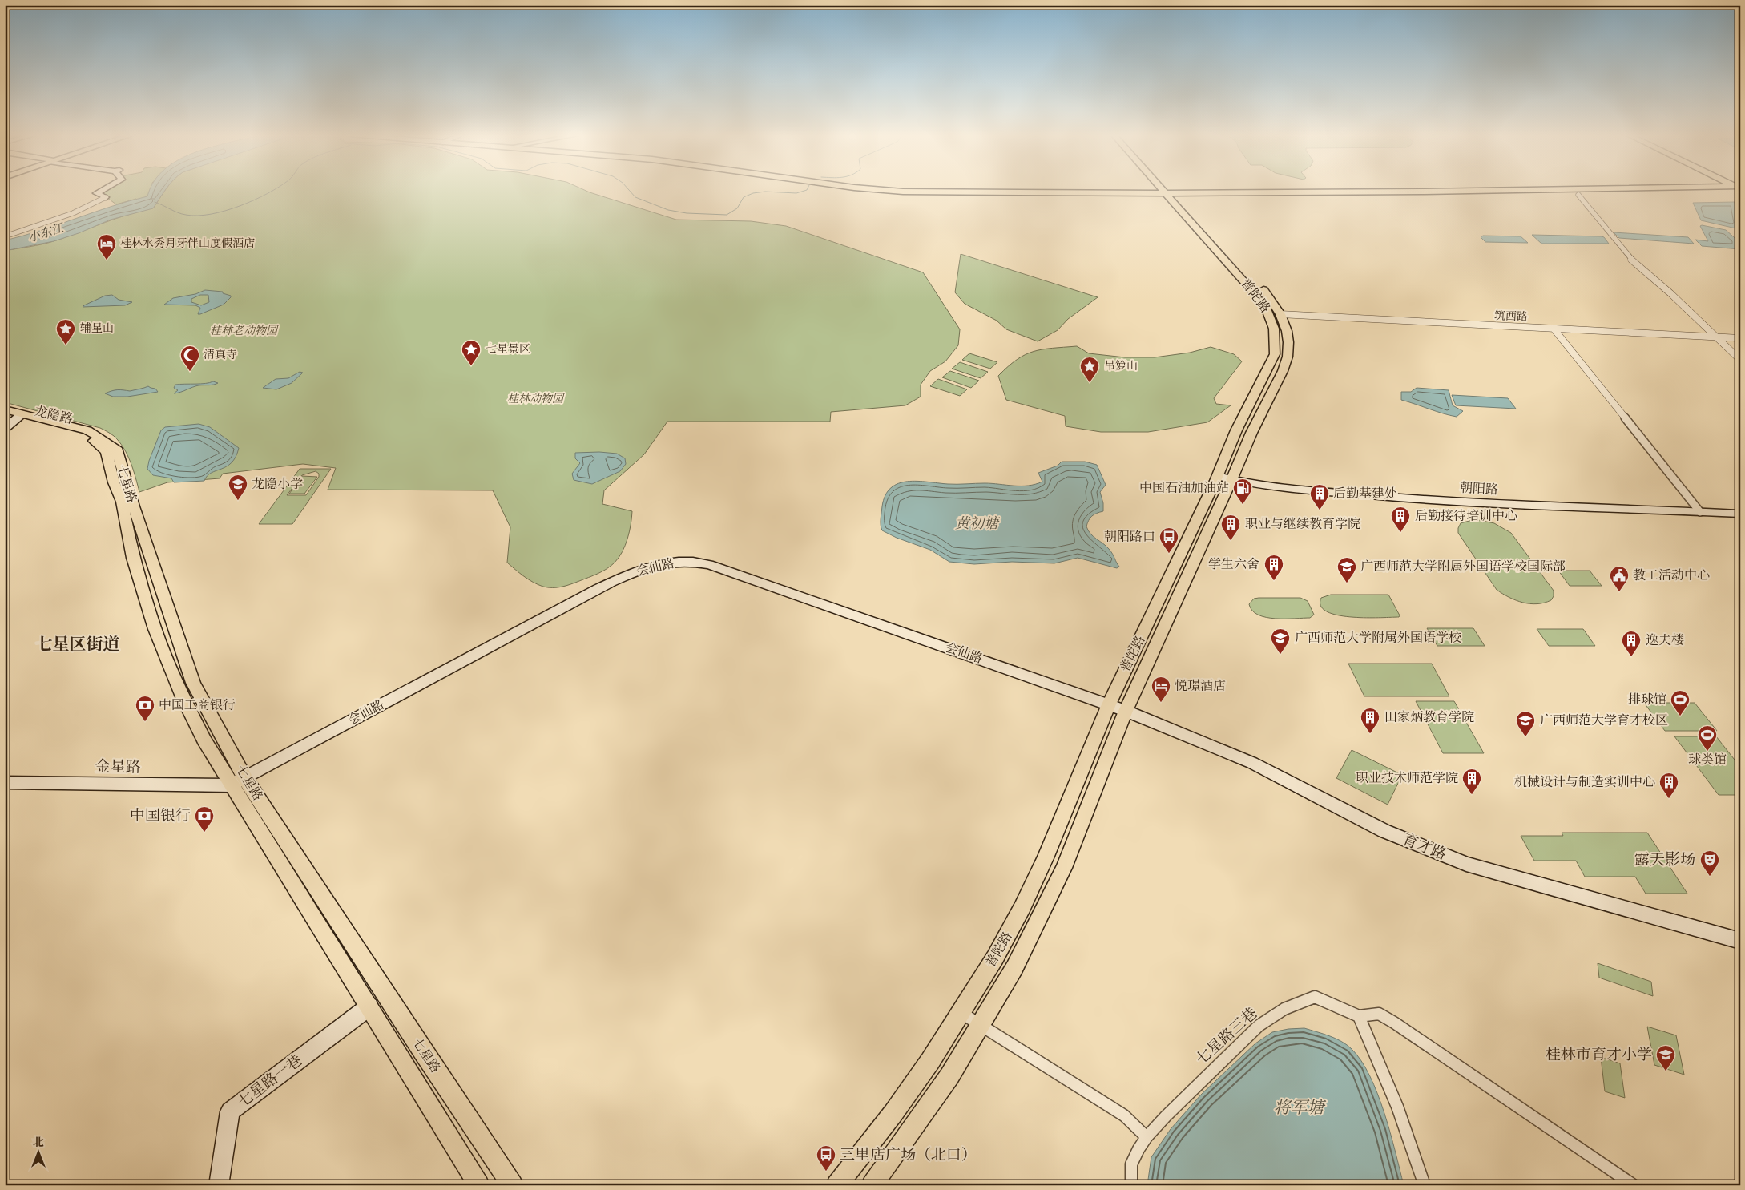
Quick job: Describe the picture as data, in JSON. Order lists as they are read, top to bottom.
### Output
{
  "streets": {
    "main road": ["普陀路", "龙隐路", "七星路"],
    "street": [
      "筑西路",
      "朝阳路",
      "会仙路",
      "金星路",
      "育才路",
      "七星路三巷",
      "七星路一巷"
    ]
  },
  "crossings": [
    ["普陀路", "筑西路"],
    ["普陀路", "朝阳路"],
    ["普陀路", "会仙路"],
    ["普陀路", "育才路"],
    ["龙隐路", "七星路"],
    ["七星路", "会仙路"],
    ["七星路", "金星路"],
    ["七星路", "七星路一巷"],
    ["会仙路", "金星路"],
    ["会仙路", "育才路"]
  ],
  "districts": ["七星区街道"],
  "water": ["小东江", "黄初塘", "将军塘"],
  "parks": ["桂林老动物园", "桂林动物园"],
  "places": {
    "hotel": ["桂林水秀月牙伴山度假酒店", "悦璟酒店"],
    "place": ["辅星山", "七星景区", "吊箩山"],
    "mosque": ["清真寺"],
    "school or university": [
      "龙隐小学",
      "广西师范大学附属外国语学校国际部",
      "广西师范大学附属外国语学校",
      "广西师范大学育才校区",
      "桂林市育才小学"
    ],
    "fuel station": ["中国石油加油站"],
    "building": [
      "后勤基建处",
      "后勤接待培训中心",
      "职业与继续教育学院",
      "学生六舍",
      "逸夫楼",
      "田家炳教育学院",
      "职业技术师范学院",
      "机械设计与制造实训中心"
    ],
    "bus stop": ["朝阳路口", "三里店广场（北口）"],
    "public building": ["教工活动中心"],
    "sports": ["排球馆", "球类馆"],
    "bank": ["中国工商银行", "中国银行"],
    "theatre": ["露天影场"]
  },
  "north": "top"
}
